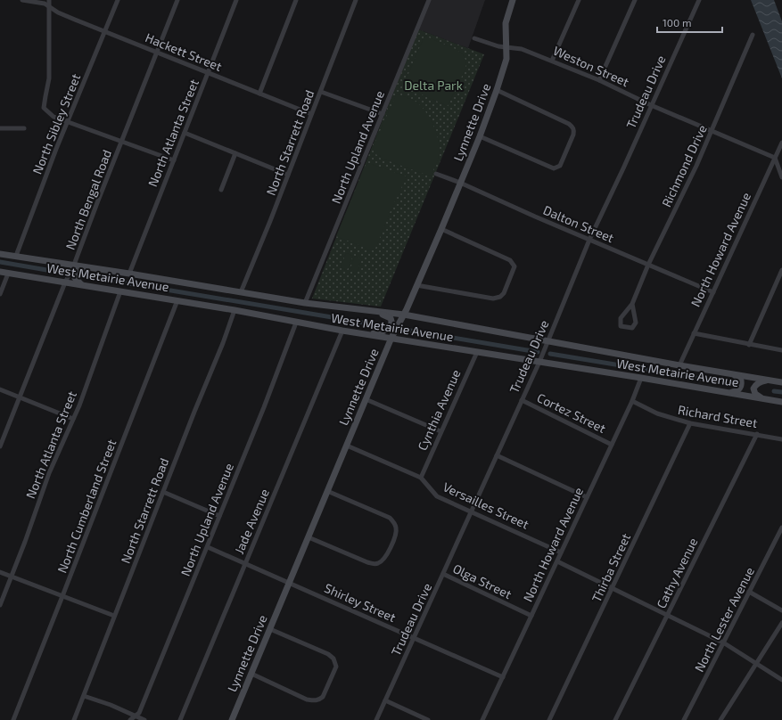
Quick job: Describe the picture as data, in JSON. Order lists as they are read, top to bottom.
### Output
{
  "streets": {
    "main road": ["Lynnette Drive", "West Metairie Avenue"],
    "street": [
      "Hackett Street",
      "Weston Street",
      "Trudeau Drive",
      "North Sibley Street",
      "North Atlanta Street",
      "North Starrett Road",
      "North Upland Avenue",
      "Richmond Drive",
      "North Bengal Road",
      "Dalton Street",
      "North Howard Avenue",
      "Cynthia Avenue",
      "Cortez Street",
      "Richard Street",
      "Versailles Street",
      "North Cumberland Street",
      "Jade Avenue",
      "Thirba Street",
      "Cathy Avenue",
      "Olga Street",
      "Shirley Street",
      "North Lester Avenue"
    ]
  },
  "crossings": [
    ["Hackett Street", "North Sibley Street"],
    ["Hackett Street", "North Atlanta Street"],
    ["Hackett Street", "North Starrett Road"],
    ["Hackett Street", "North Bengal Road"],
    ["Weston Street", "Trudeau Drive"],
    ["Weston Street", "Lynnette Drive"],
    ["Weston Street", "Richmond Drive"],
    ["Weston Street", "North Howard Avenue"],
    ["Trudeau Drive", "Dalton Street"],
    ["Trudeau Drive", "West Metairie Avenue"],
    ["Trudeau Drive", "Cortez Street"],
    ["Trudeau Drive", "Versailles Street"],
    ["Trudeau Drive", "Olga Street"],
    ["Trudeau Drive", "Shirley Street"],
    ["Lynnette Drive", "Dalton Street"],
    ["Lynnette Drive", "West Metairie Avenue"],
    ["Lynnette Drive", "Versailles Street"],
    ["Lynnette Drive", "Shirley Street"],
    ["North Sibley Street", "West Metairie Avenue"],
    ["North Atlanta Street", "West Metairie Avenue"],
    ["North Starrett Road", "West Metairie Avenue"],
    ["North Upland Avenue", "West Metairie Avenue"],
    ["North Upland Avenue", "Shirley Street"],
    ["Richmond Drive", "Dalton Street"],
    ["North Bengal Road", "West Metairie Avenue"],
    ["Dalton Street", "North Howard Avenue"],
    ["North Howard Avenue", "West Metairie Avenue"],
    ["North Howard Avenue", "Cortez Street"],
    ["North Howard Avenue", "Richard Street"],
    ["North Howard Avenue", "Versailles Street"],
    ["North Howard Avenue", "Olga Street"],
    ["North Howard Avenue", "Shirley Street"],
    ["West Metairie Avenue", "Cynthia Avenue"],
    ["West Metairie Avenue", "North Cumberland Street"],
    ["West Metairie Avenue", "Jade Avenue"],
    ["Cynthia Avenue", "Versailles Street"],
    ["Richard Street", "Thirba Street"],
    ["Richard Street", "Cathy Avenue"],
    ["Jade Avenue", "Shirley Street"]
  ],
  "parks": ["Delta Park"],
  "scale_bar": "100 m"
}
